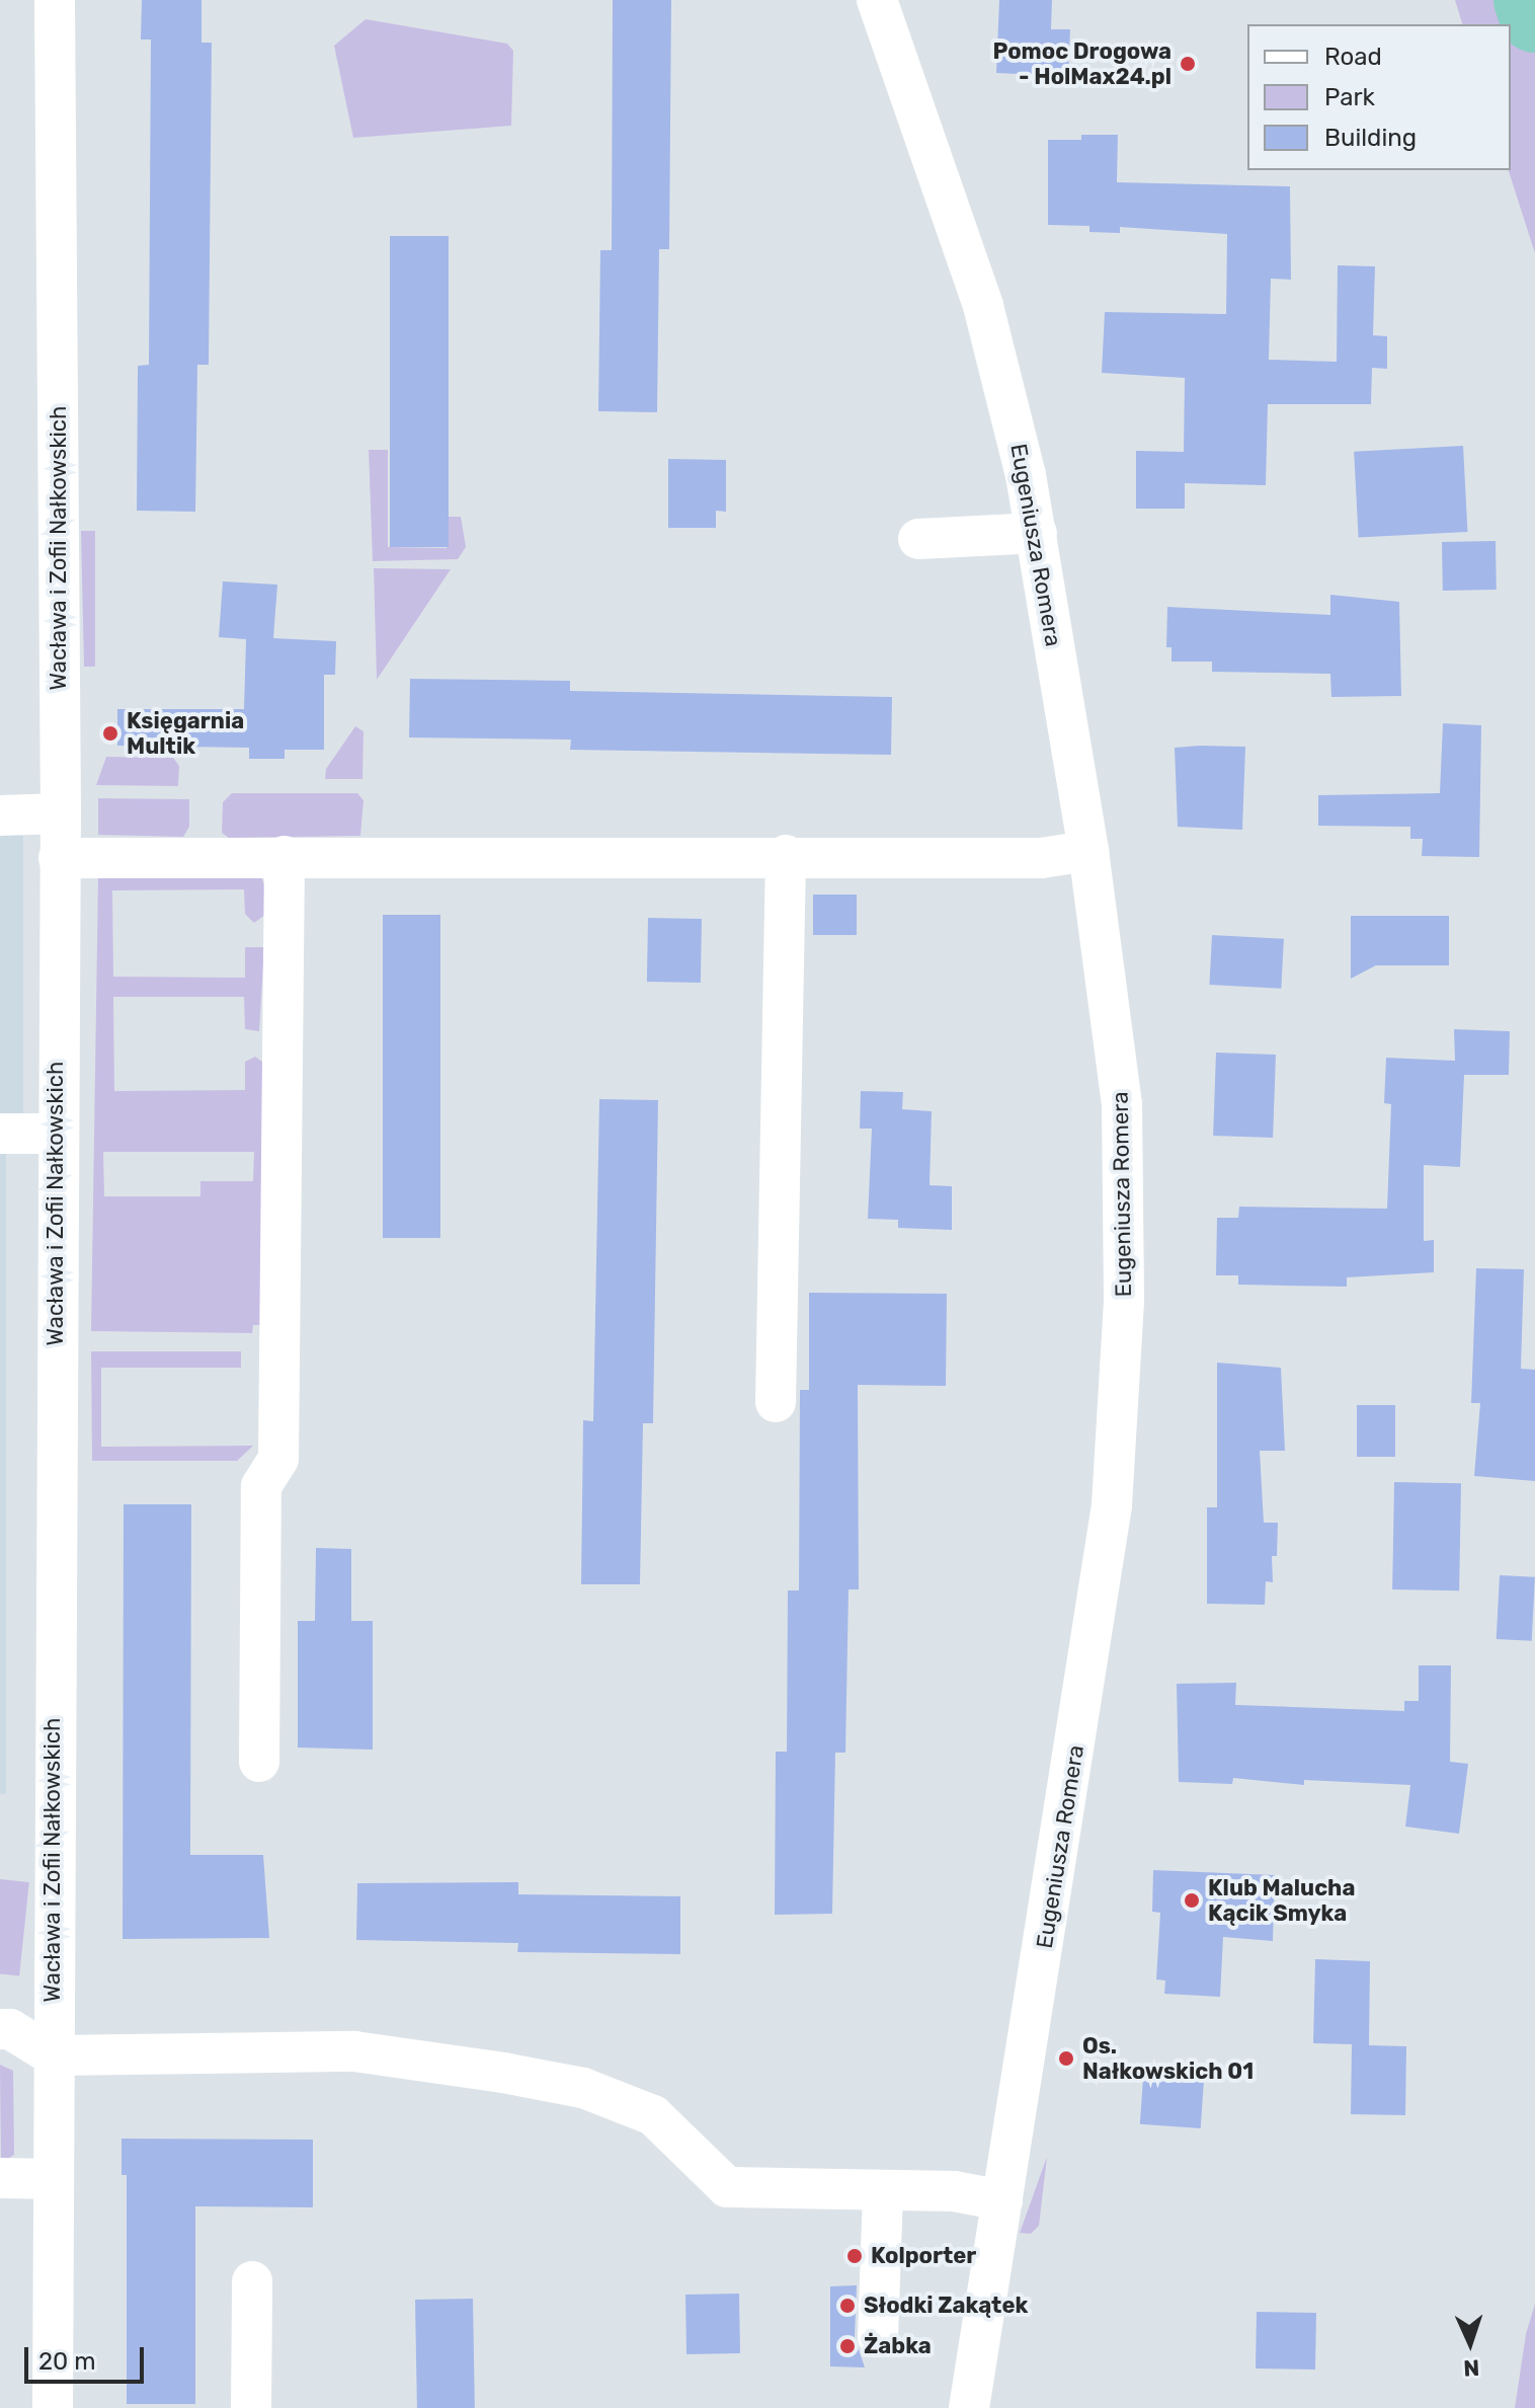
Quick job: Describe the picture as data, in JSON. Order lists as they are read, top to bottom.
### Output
{
  "streets": {
    "street": ["Eugeniusza Romera", "Wacława i Zofii Nałkowskich"]
  },
  "places": [
    "Pomoc Drogowa - HolMax24.pl",
    "Księgarnia Multik",
    "Klub Malucha Kącik Smyka",
    "Os. Nałkowskich 01",
    "Kolporter",
    "Słodki Zakątek",
    "Żabka"
  ],
  "legend": ["Road", "Park", "Building"],
  "scale_bar": "20 m",
  "north": "bottom"
}
